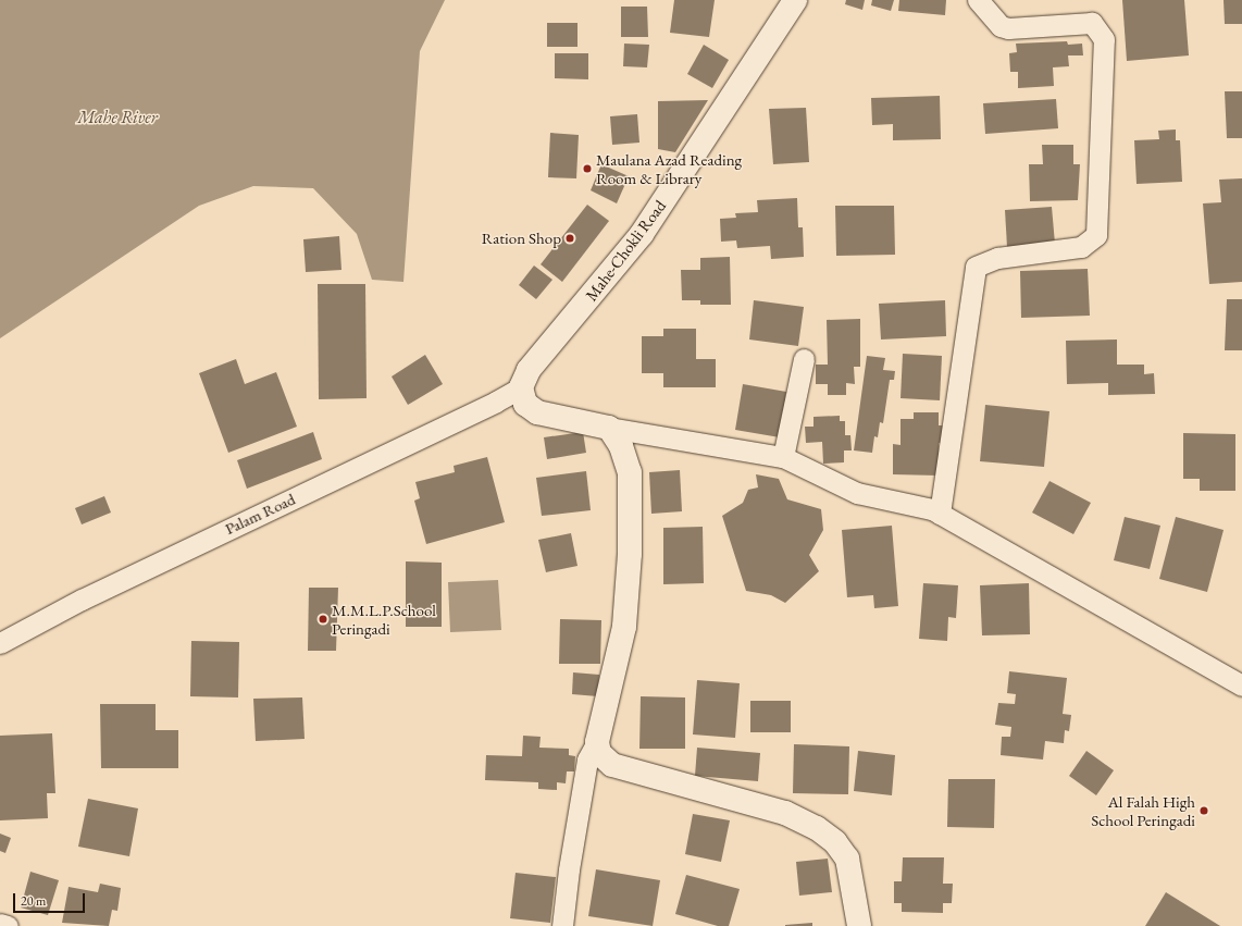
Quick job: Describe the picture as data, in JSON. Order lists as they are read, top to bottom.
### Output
{
  "streets": {
    "main road": ["Mahe-Chokli Road"],
    "street": ["Palam Road"]
  },
  "crossings": [
    ["Mahe-Chokli Road", "Palam Road"]
  ],
  "water": ["Mahe River"],
  "places": [
    "Maulana Azad Reading Room & Library",
    "Ration Shop",
    "M.M.L.P.School Peringadi",
    "Al Falah High School Peringadi"
  ],
  "scale_bar": "20 m"
}
